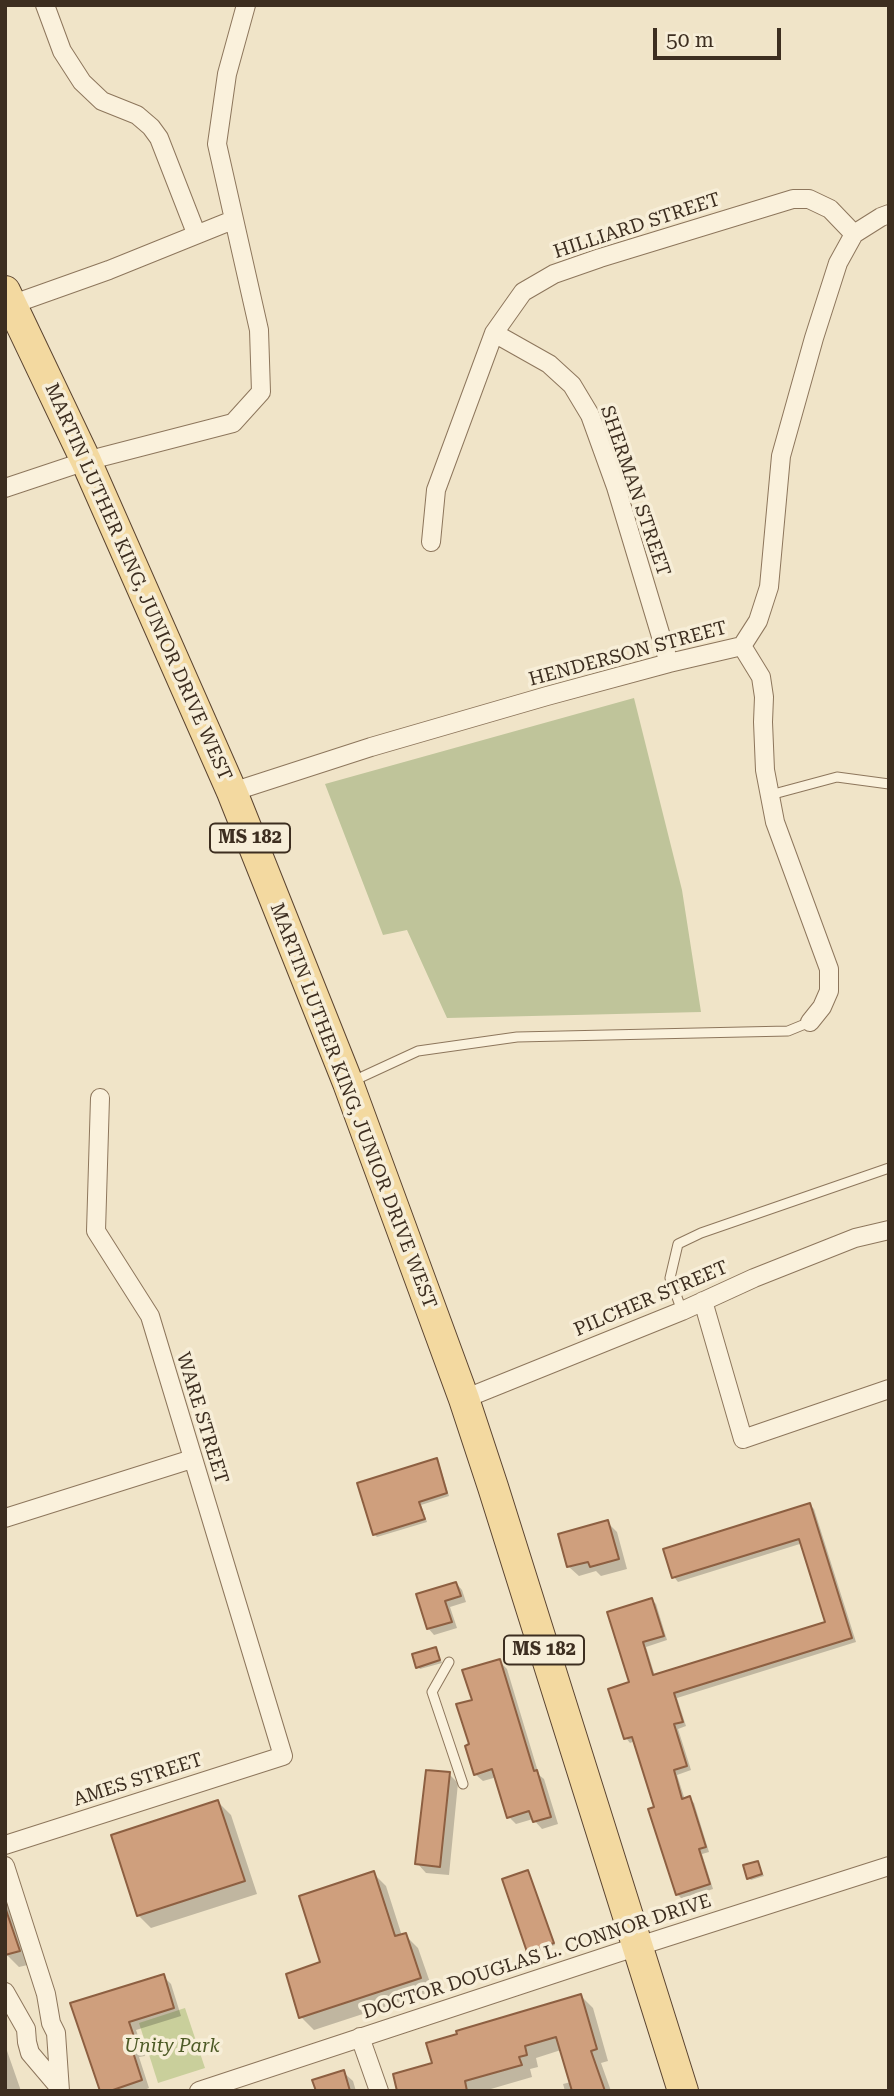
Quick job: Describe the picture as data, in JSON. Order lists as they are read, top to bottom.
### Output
{
  "streets": {
    "main road": ["MARTIN LUTHER KING, JUNIOR DRIVE WEST", "MS 182"],
    "street": [
      "HILLIARD STREET",
      "SHERMAN STREET",
      "HENDERSON STREET",
      "PILCHER STREET",
      "WARE STREET",
      "AMES STREET",
      "DOCTOR DOUGLAS L. CONNOR DRIVE"
    ]
  },
  "crossings": [
    ["HILLIARD STREET", "SHERMAN STREET"],
    ["HILLIARD STREET", "HENDERSON STREET"],
    ["SHERMAN STREET", "HENDERSON STREET"],
    ["MARTIN LUTHER KING, JUNIOR DRIVE WEST", "HENDERSON STREET"],
    ["MARTIN LUTHER KING, JUNIOR DRIVE WEST", "MS 182"],
    ["MARTIN LUTHER KING, JUNIOR DRIVE WEST", "PILCHER STREET"],
    ["MARTIN LUTHER KING, JUNIOR DRIVE WEST", "DOCTOR DOUGLAS L. CONNOR DRIVE"],
    ["MS 182", "DOCTOR DOUGLAS L. CONNOR DRIVE"],
    ["WARE STREET", "AMES STREET"]
  ],
  "parks": ["Unity Park"],
  "scale_bar": "50 m"
}
